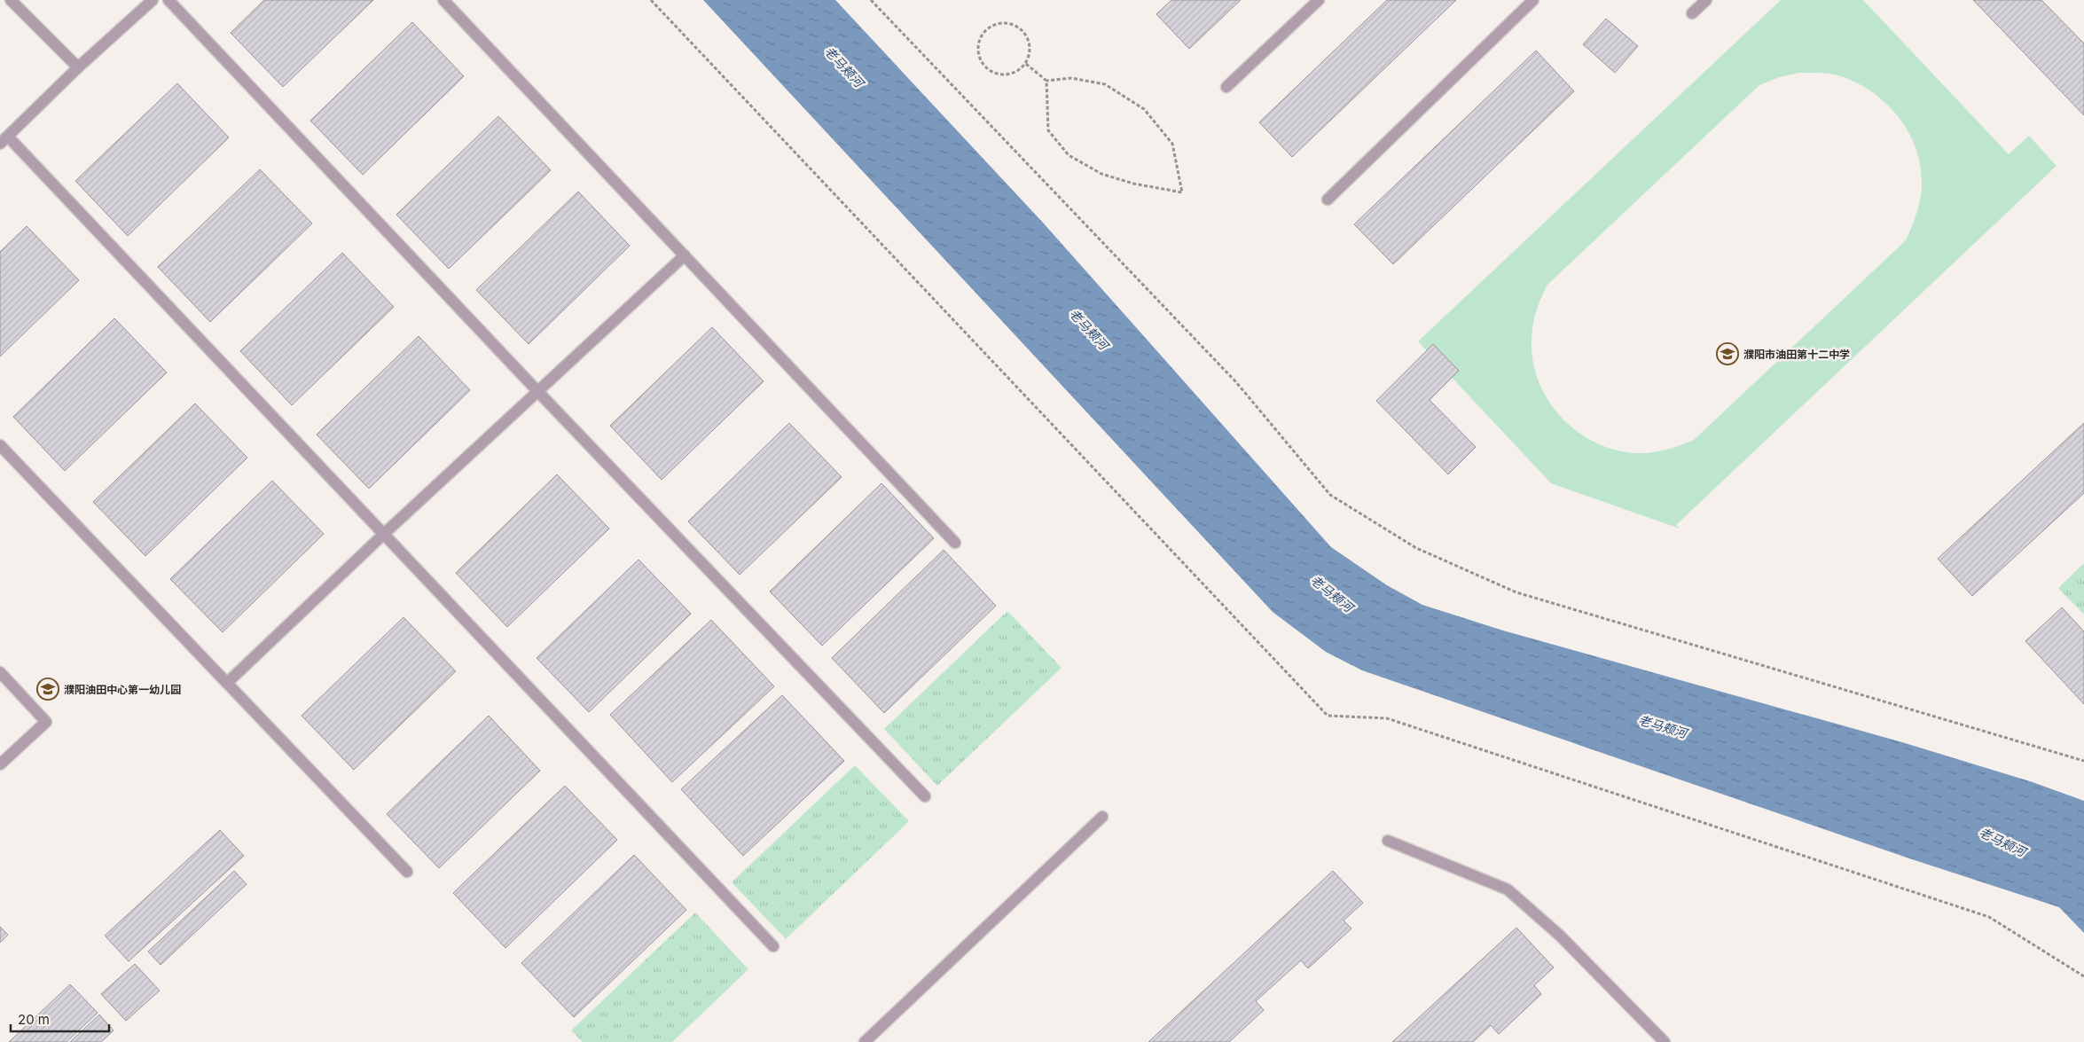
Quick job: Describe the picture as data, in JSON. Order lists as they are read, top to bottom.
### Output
{
  "water": ["老马颊河"],
  "places": {
    "school or university": ["濮阳市油田第十二中学", "濮阳油田中心第一幼儿园"]
  },
  "scale_bar": "20 m"
}
